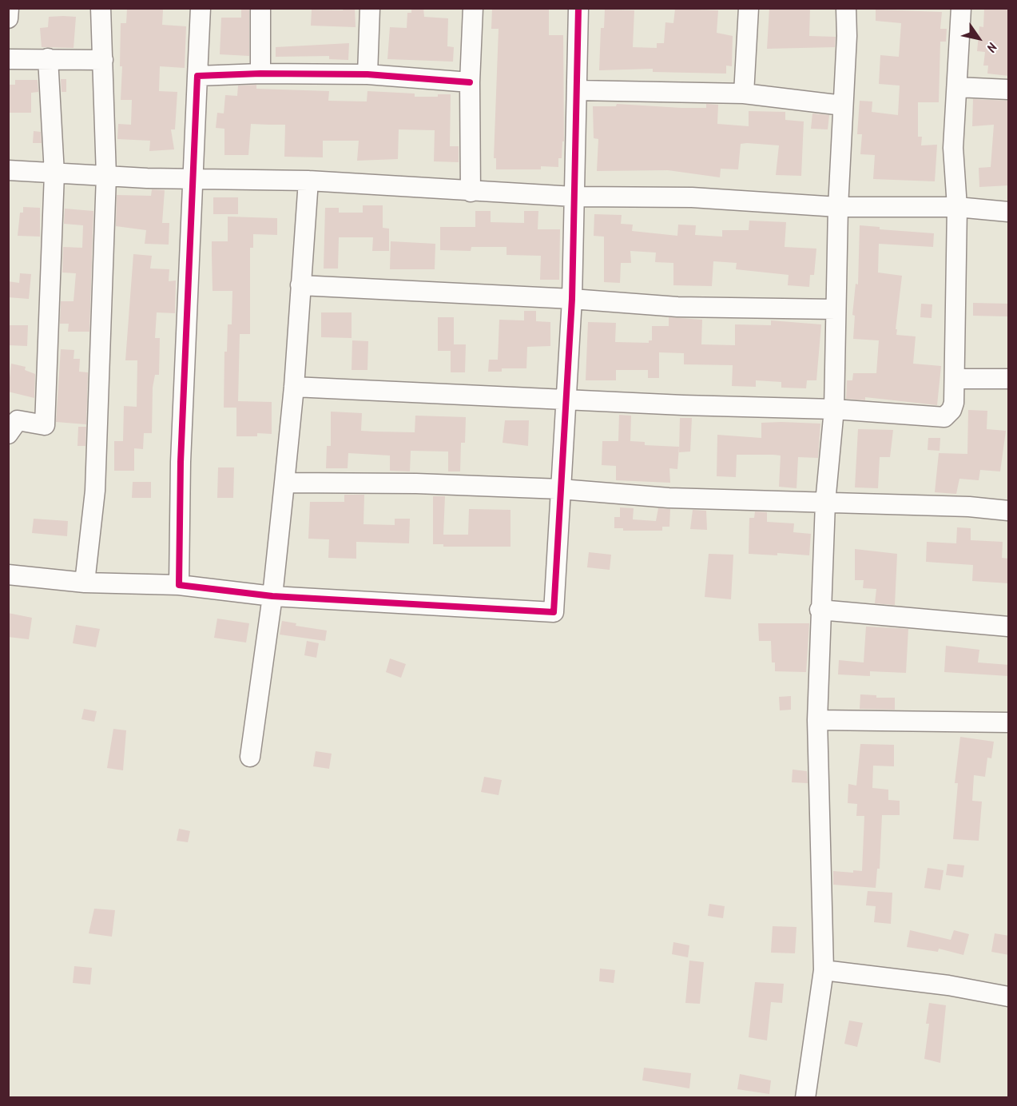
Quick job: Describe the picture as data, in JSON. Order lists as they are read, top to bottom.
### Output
{
  "north": "bottom right"
}
